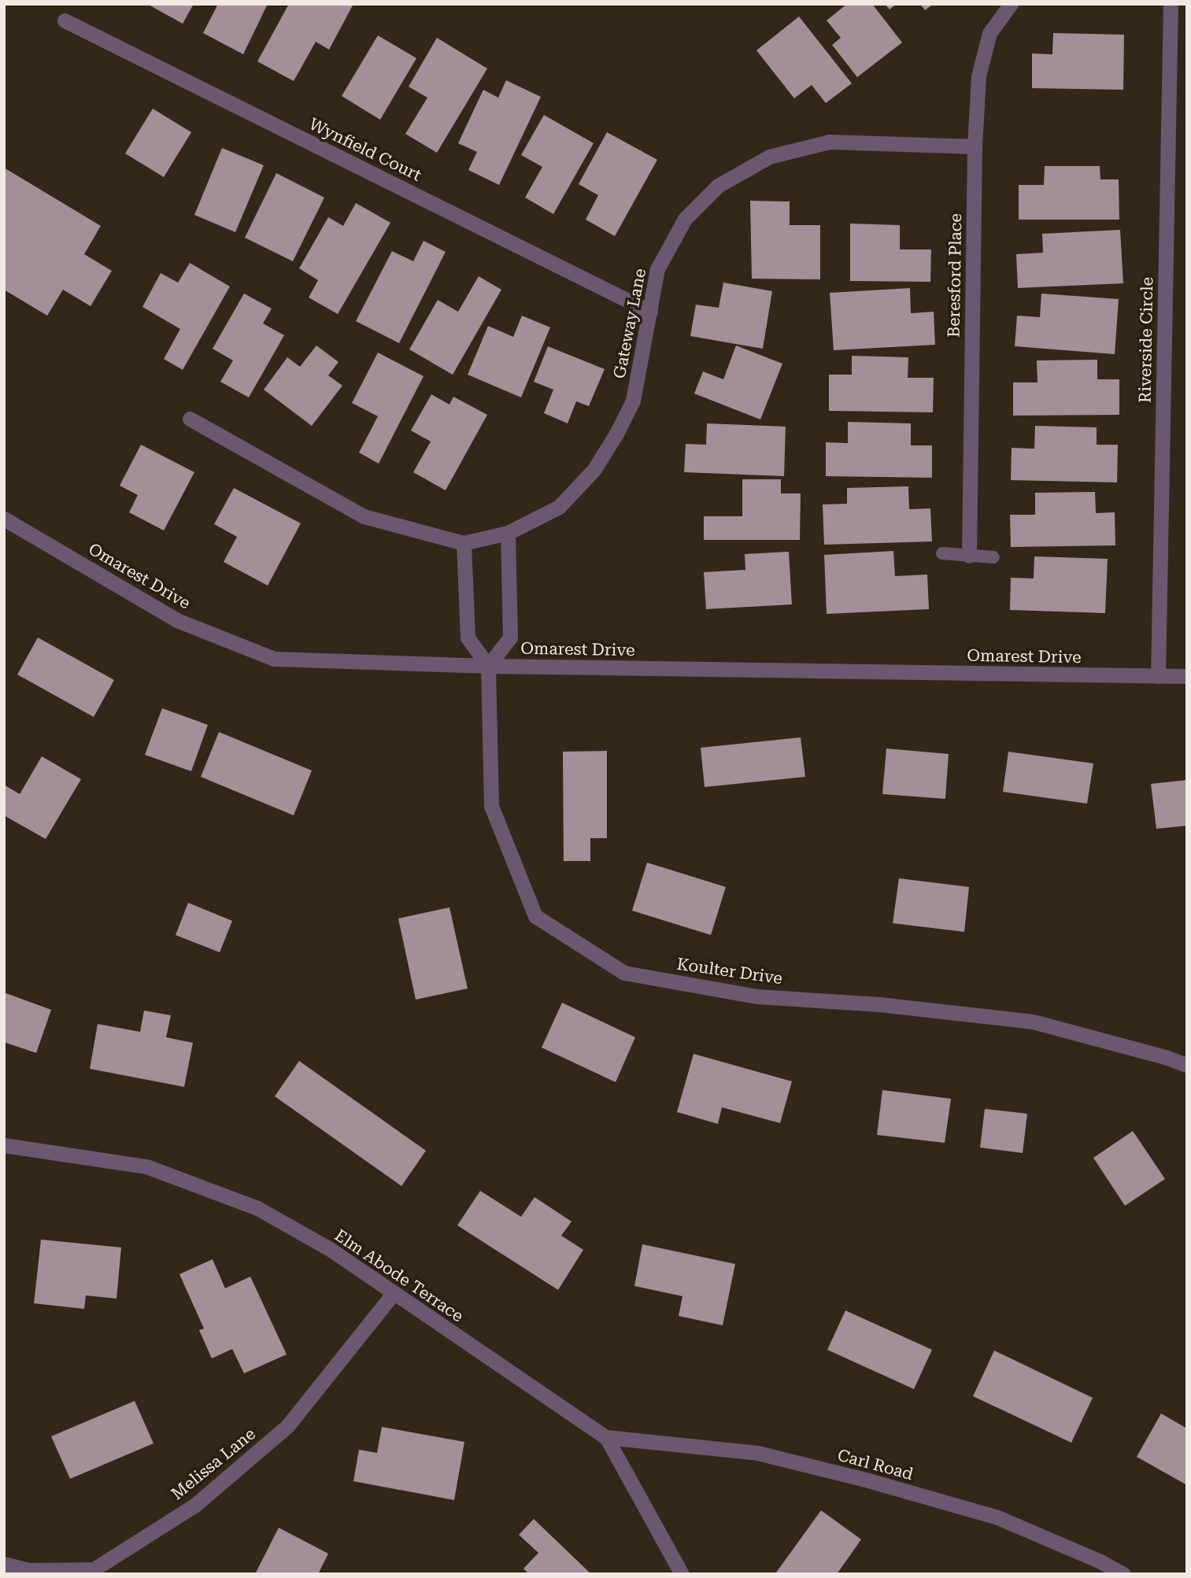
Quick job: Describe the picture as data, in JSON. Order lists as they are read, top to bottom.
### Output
{
  "streets": {
    "street": [
      "Wynfield Court",
      "Beresford Place",
      "Gateway Lane",
      "Riverside Circle",
      "Omarest Drive",
      "Koulter Drive",
      "Elm Abode Terrace",
      "Melissa Lane",
      "Carl Road"
    ]
  },
  "crossings": [
    ["Wynfield Court", "Gateway Lane"],
    ["Beresford Place", "Gateway Lane"],
    ["Riverside Circle", "Omarest Drive"],
    ["Omarest Drive", "Koulter Drive"],
    ["Elm Abode Terrace", "Melissa Lane"],
    ["Elm Abode Terrace", "Carl Road"]
  ]
}
